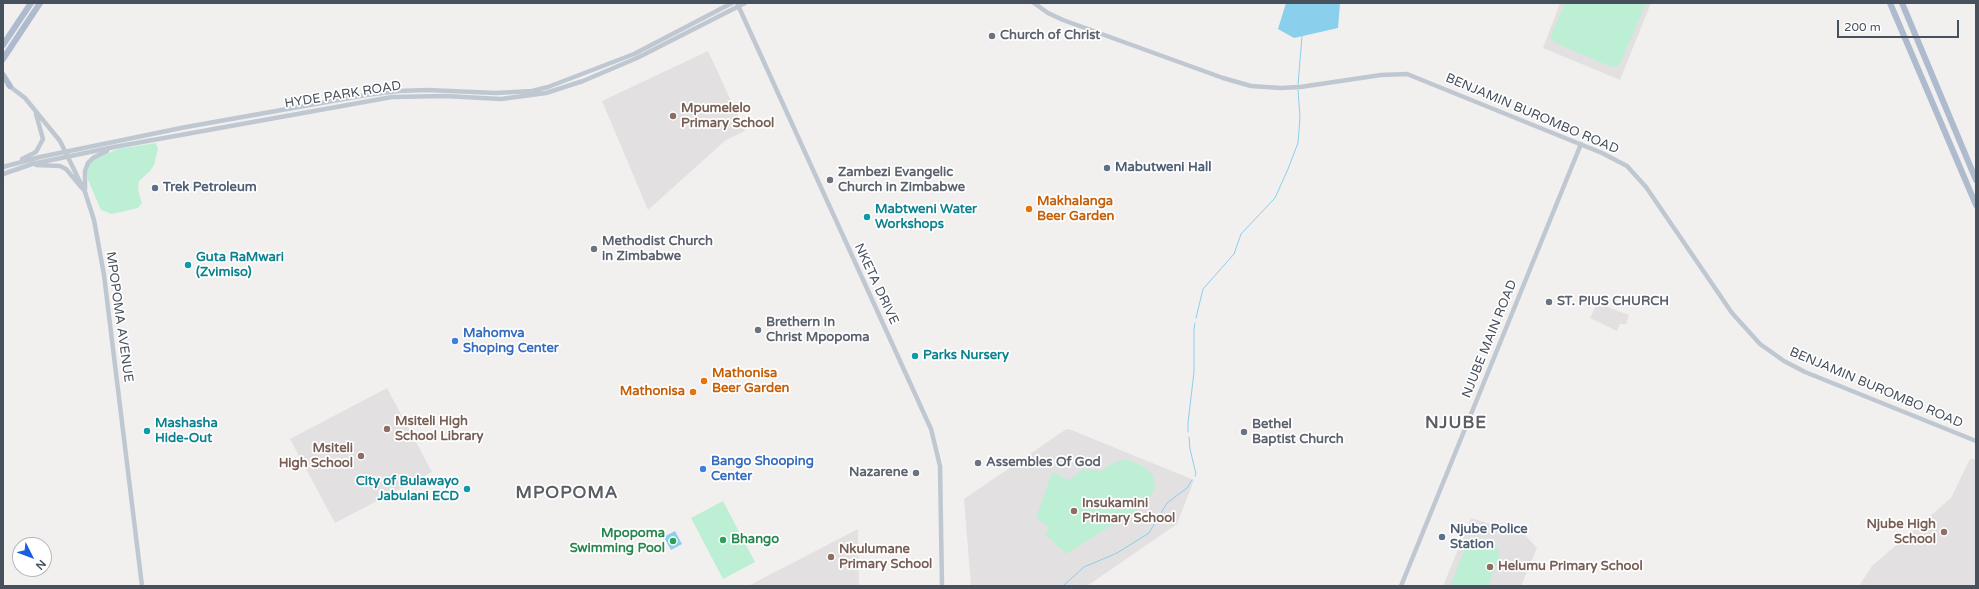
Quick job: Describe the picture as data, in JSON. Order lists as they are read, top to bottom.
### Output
{
  "streets": {
    "street": [
      "HYDE PARK ROAD",
      "BENJAMIN BUROMBO ROAD",
      "NKETA DRIVE",
      "MPOPOMA AVENUE",
      "NJUBE MAIN ROAD"
    ]
  },
  "crossings": [
    ["HYDE PARK ROAD", "NKETA DRIVE"],
    ["HYDE PARK ROAD", "MPOPOMA AVENUE"],
    ["BENJAMIN BUROMBO ROAD", "NJUBE MAIN ROAD"]
  ],
  "districts": ["NJUBE", "MPOPOMA"],
  "places": [
    "Church of Christ",
    "Mpumelelo Primary School",
    "Mabutweni Hall",
    "Zambezi Evangelic Church in Zimbabwe",
    "Trek Petroleum",
    "Makhalanga Beer Garden",
    "Mabtweni Water Workshops",
    "Methodist Church in Zimbabwe",
    "Guta RaMwari (Zvimiso)",
    "ST. PIUS CHURCH",
    "Brethern In Christ Mpopoma",
    "Mahomva Shoping Center",
    "Parks Nursery",
    "Mathonisa Beer Garden",
    "Mathonisa",
    "Msiteli High School Library",
    "Mashasha Hide-Out",
    "Bethel Baptist Church",
    "Msiteli High School",
    "Assembles Of God",
    "Bango Shooping Center",
    "Nazarene",
    "City of Bulawayo Jabulani ECD",
    "Insukamini Primary School",
    "Njube High School",
    "Njube Police Station",
    "Bhango",
    "Mpopoma Swimming Pool",
    "Nkulumane Primary School",
    "Helumu Primary School"
  ],
  "scale_bar": "200 m",
  "north": "bottom right"
}
